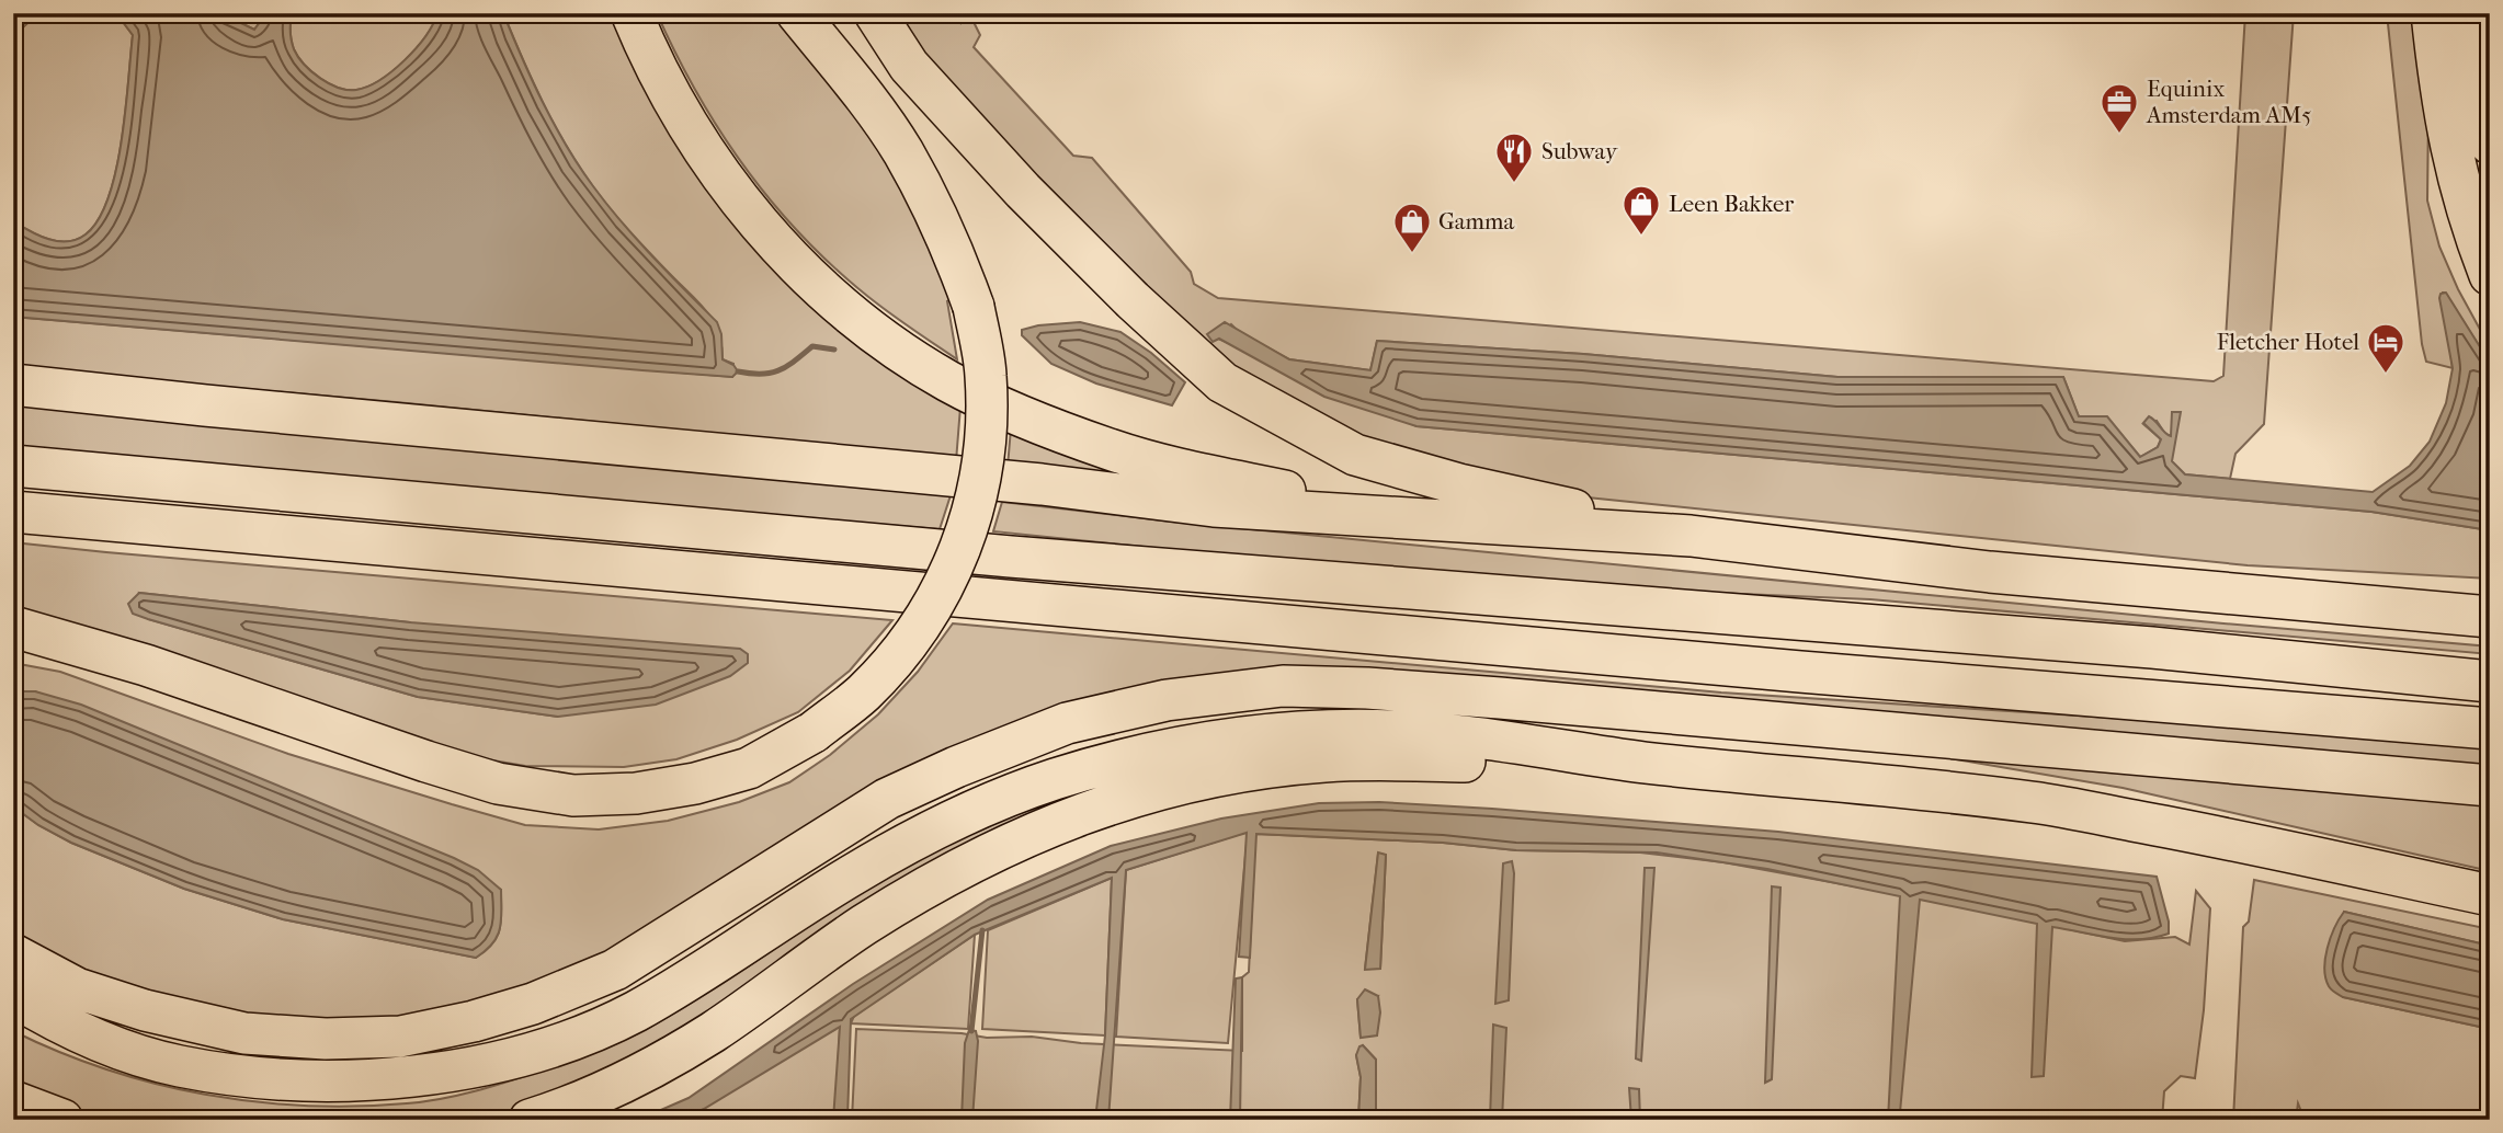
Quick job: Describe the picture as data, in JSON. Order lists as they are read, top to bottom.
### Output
{
  "places": {
    "office": ["Equinix Amsterdam AM5"],
    "restaurant": ["Subway"],
    "shop": ["Leen Bakker", "Gamma"],
    "hotel": ["Fletcher Hotel"]
  }
}
